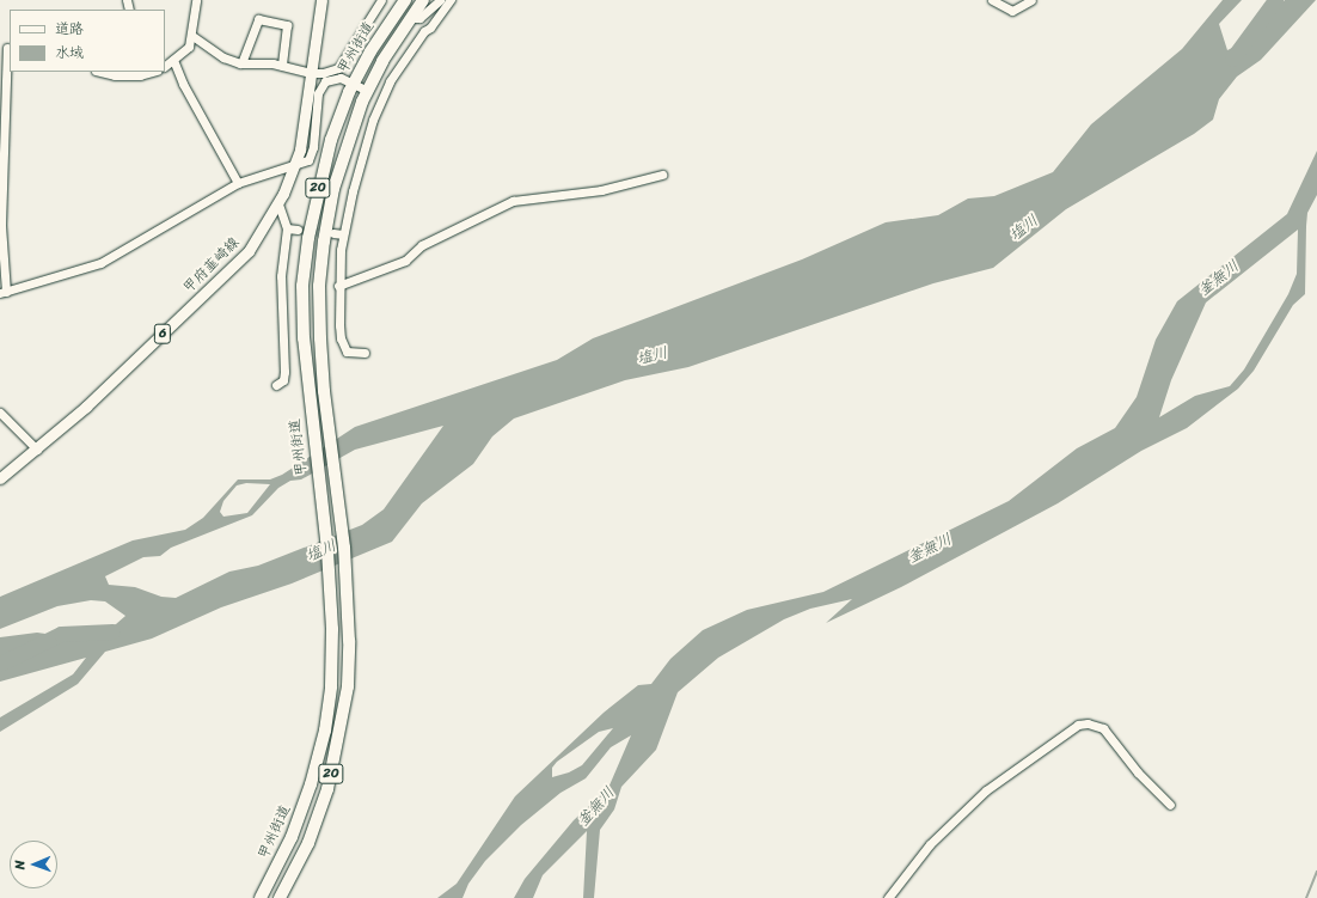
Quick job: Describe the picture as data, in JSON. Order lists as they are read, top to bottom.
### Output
{
  "streets": {
    "highway": ["甲州街道", "20"],
    "main road": ["甲府韮崎線", "6"]
  },
  "water": ["塩川", "釜無川"],
  "legend": ["道路", "水域"],
  "north": "left"
}
